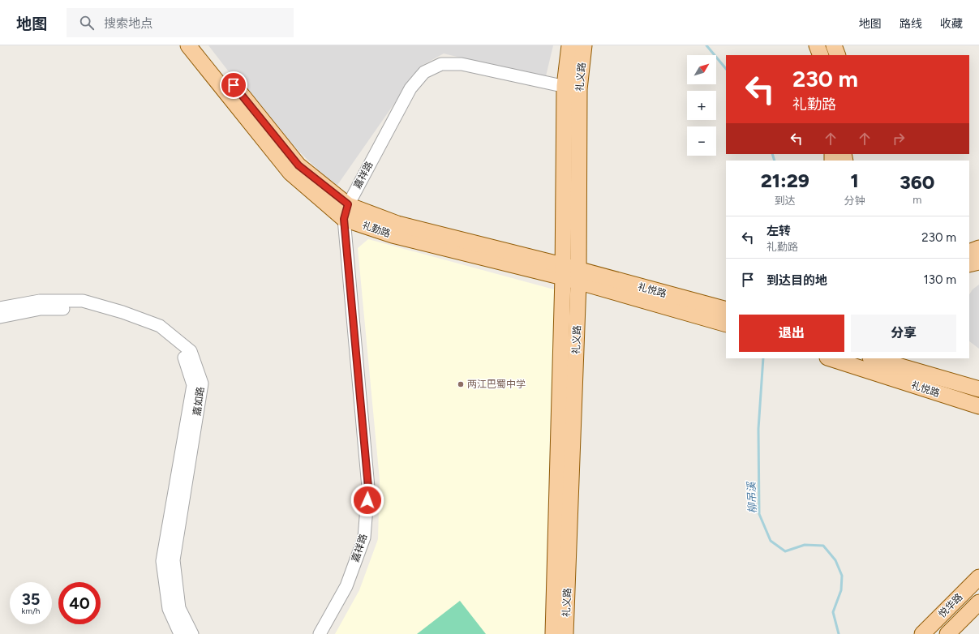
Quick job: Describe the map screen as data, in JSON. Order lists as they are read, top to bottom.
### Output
{
  "streets": {
    "main road": [
      "礼义路",
      "礼勤路",
      "礼悦路",
      "悦华路"
    ],
    "street": ["嘉祥路", "嘉如路"]
  },
  "crossings": [
    ["礼义路", "嘉祥路"],
    ["礼义路", "礼勤路"],
    ["礼义路", "礼悦路"],
    ["嘉祥路", "礼勤路"],
    ["礼勤路", "礼悦路"]
  ],
  "water": ["柳吊溪"],
  "places": ["两江巴蜀中学"],
  "north": "top right",
  "page": {
    "header": "地图",
    "search": "搜索地点",
    "nav": ["地图", "路线", "收藏"],
    "map_buttons": ["+", "−"],
    "turn": ["230 m", "礼勤路"],
    "eta": [
      "21:29",
      "到达",
      "1",
      "分钟",
      "360",
      "m"
    ],
    "list": [
      {
        "name": "左转",
        "note": "礼勤路",
        "value": "230 m"
      },
      {
        "name": "到达目的地",
        "value": "130 m"
      }
    ],
    "buttons": ["退出", "分享"],
    "speed": "35 km/h",
    "limit": "40"
  }
}
